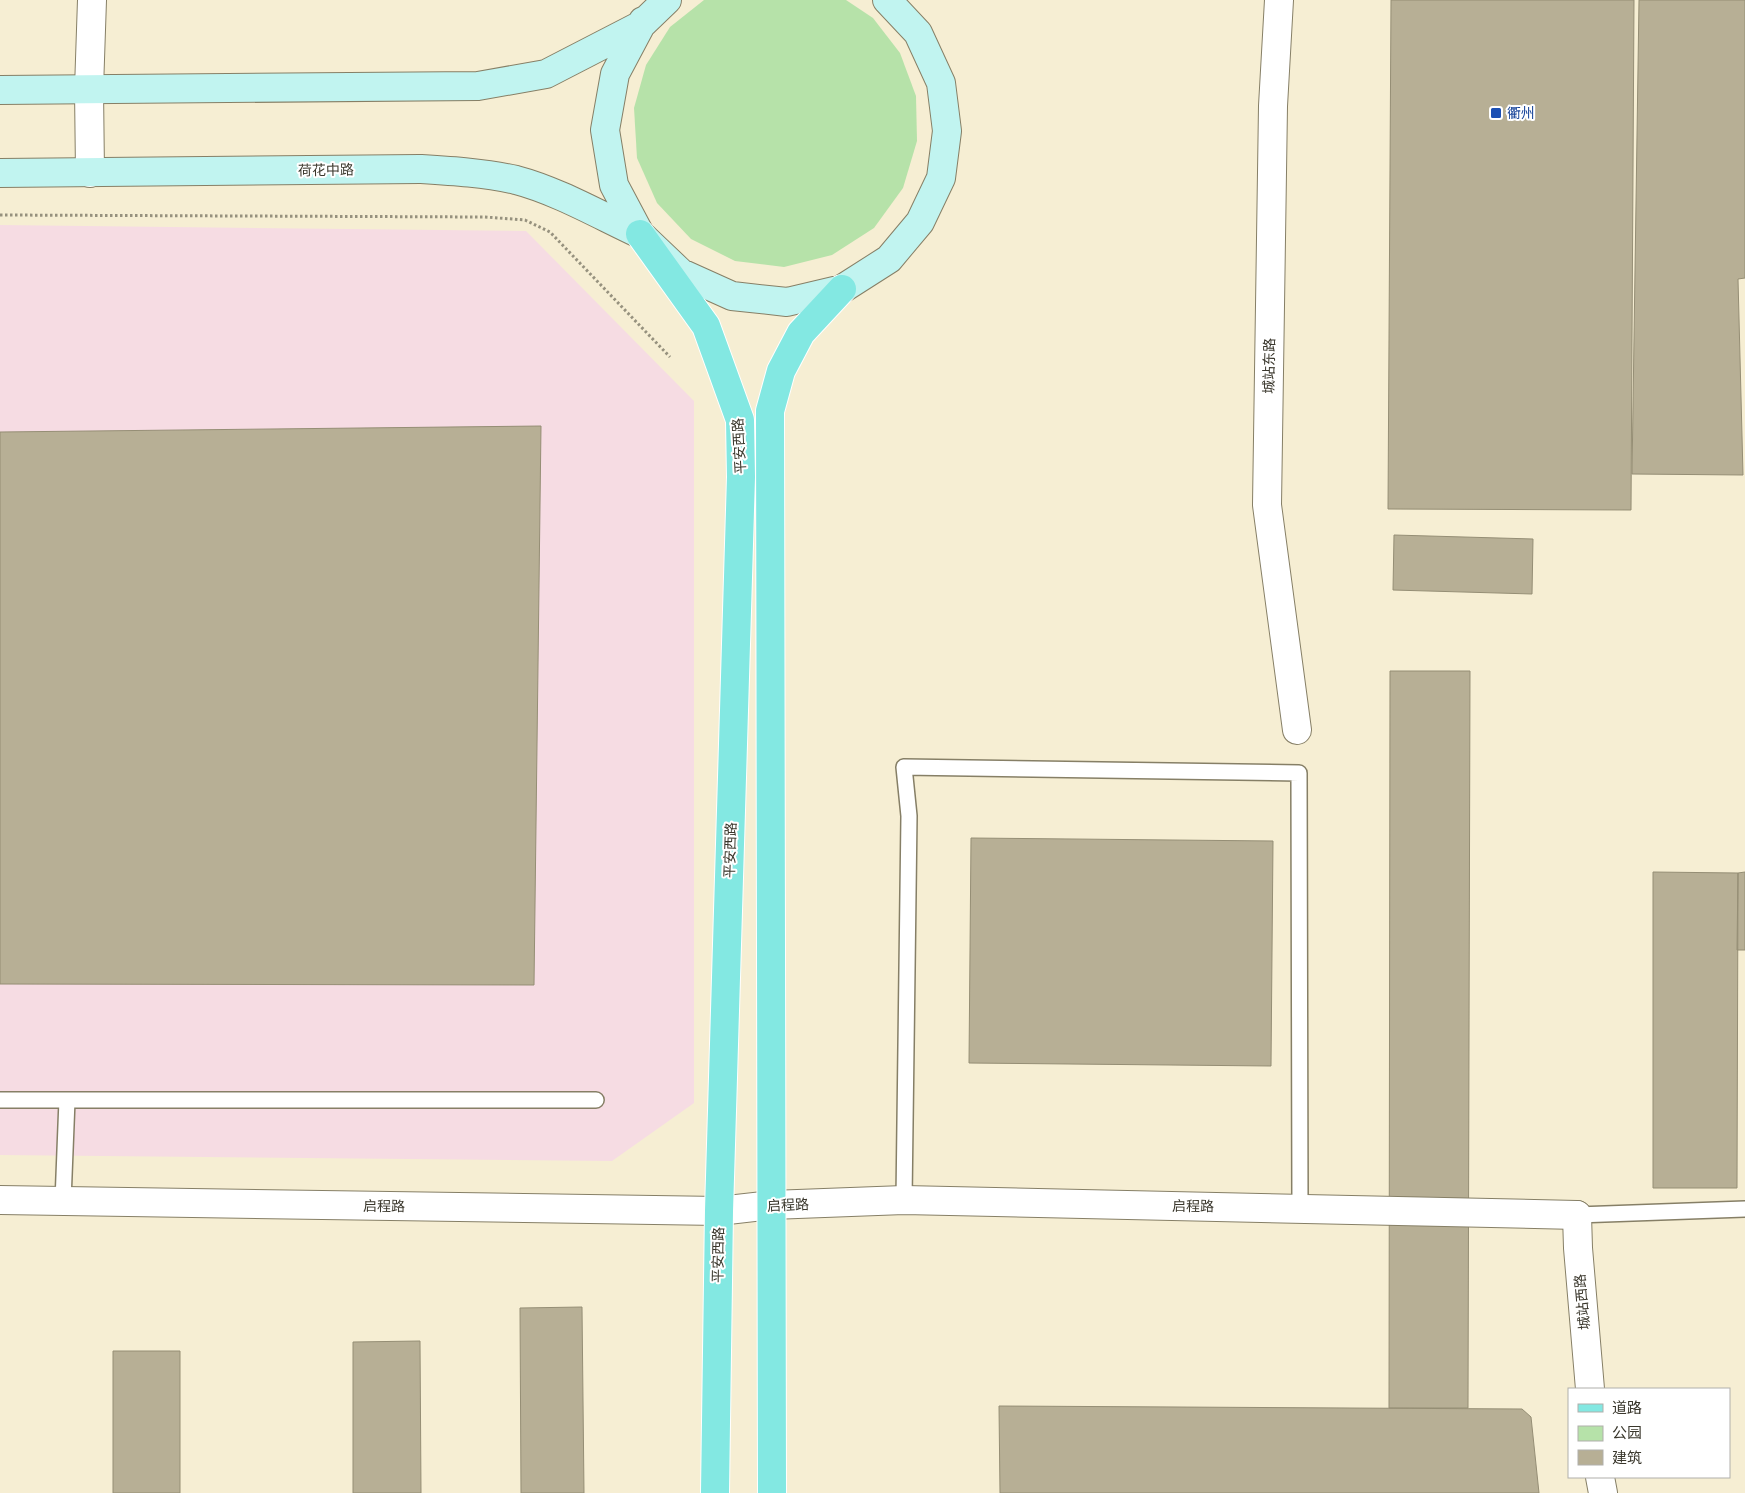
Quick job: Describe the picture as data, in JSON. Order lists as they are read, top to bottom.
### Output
{
  "streets": {
    "main road": ["荷花中路", "平安西路"],
    "street": ["城站东路", "启程路", "城站西路"]
  },
  "crossings": [
    ["荷花中路", "平安西路"],
    ["平安西路", "启程路"],
    ["启程路", "城站西路"]
  ],
  "places": {
    "transit": ["衢州"]
  },
  "legend": ["道路", "公园", "建筑"]
}
